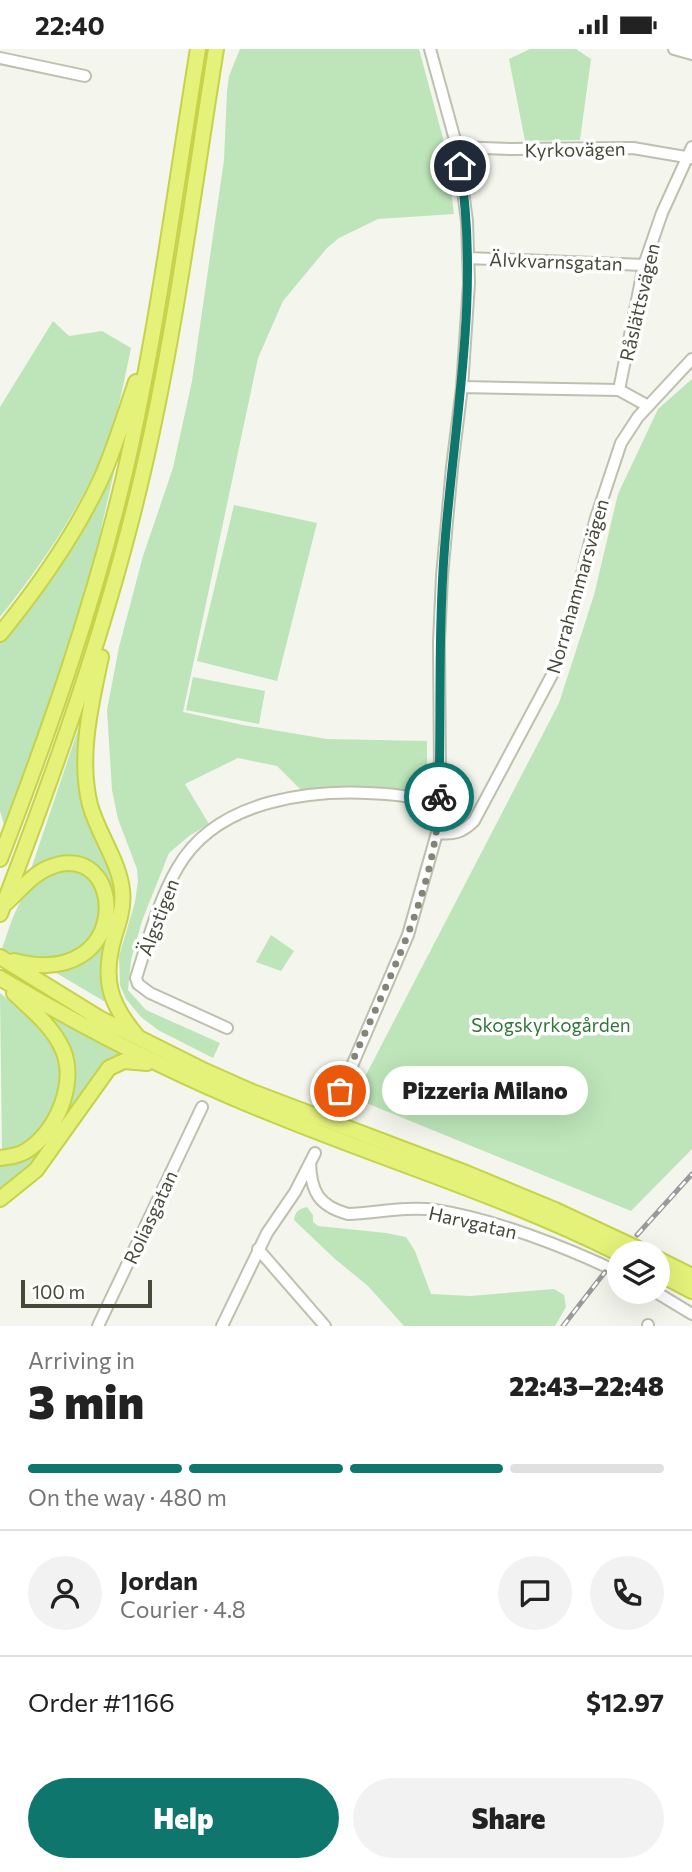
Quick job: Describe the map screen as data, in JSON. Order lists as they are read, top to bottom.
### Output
{
  "streets": {
    "street": [
      "Kyrkovägen",
      "Älvkvarnsgatan",
      "Råslättsvägen",
      "Norrahammarsvägen",
      "Älgstigen",
      "Roliasgatan",
      "Harvgatan"
    ]
  },
  "crossings": [
    ["Kyrkovägen", "Råslättsvägen"],
    ["Älvkvarnsgatan", "Råslättsvägen"]
  ],
  "parks": ["Skogskyrkogården"],
  "places": ["Pizzeria Milano"],
  "scale_bar": "100 m",
  "page": {
    "status": "22:40",
    "bubble": "Pizzeria Milano",
    "scale": "100 m",
    "heading": ["3 min", "Arriving in", "22:43–22:48"],
    "panel": [
      "Jordan",
      "Courier · 4.8",
      "Order #1166",
      "$12.97"
    ],
    "bar": "On the way · 480 m",
    "buttons": ["Help", "Share"]
  }
}
